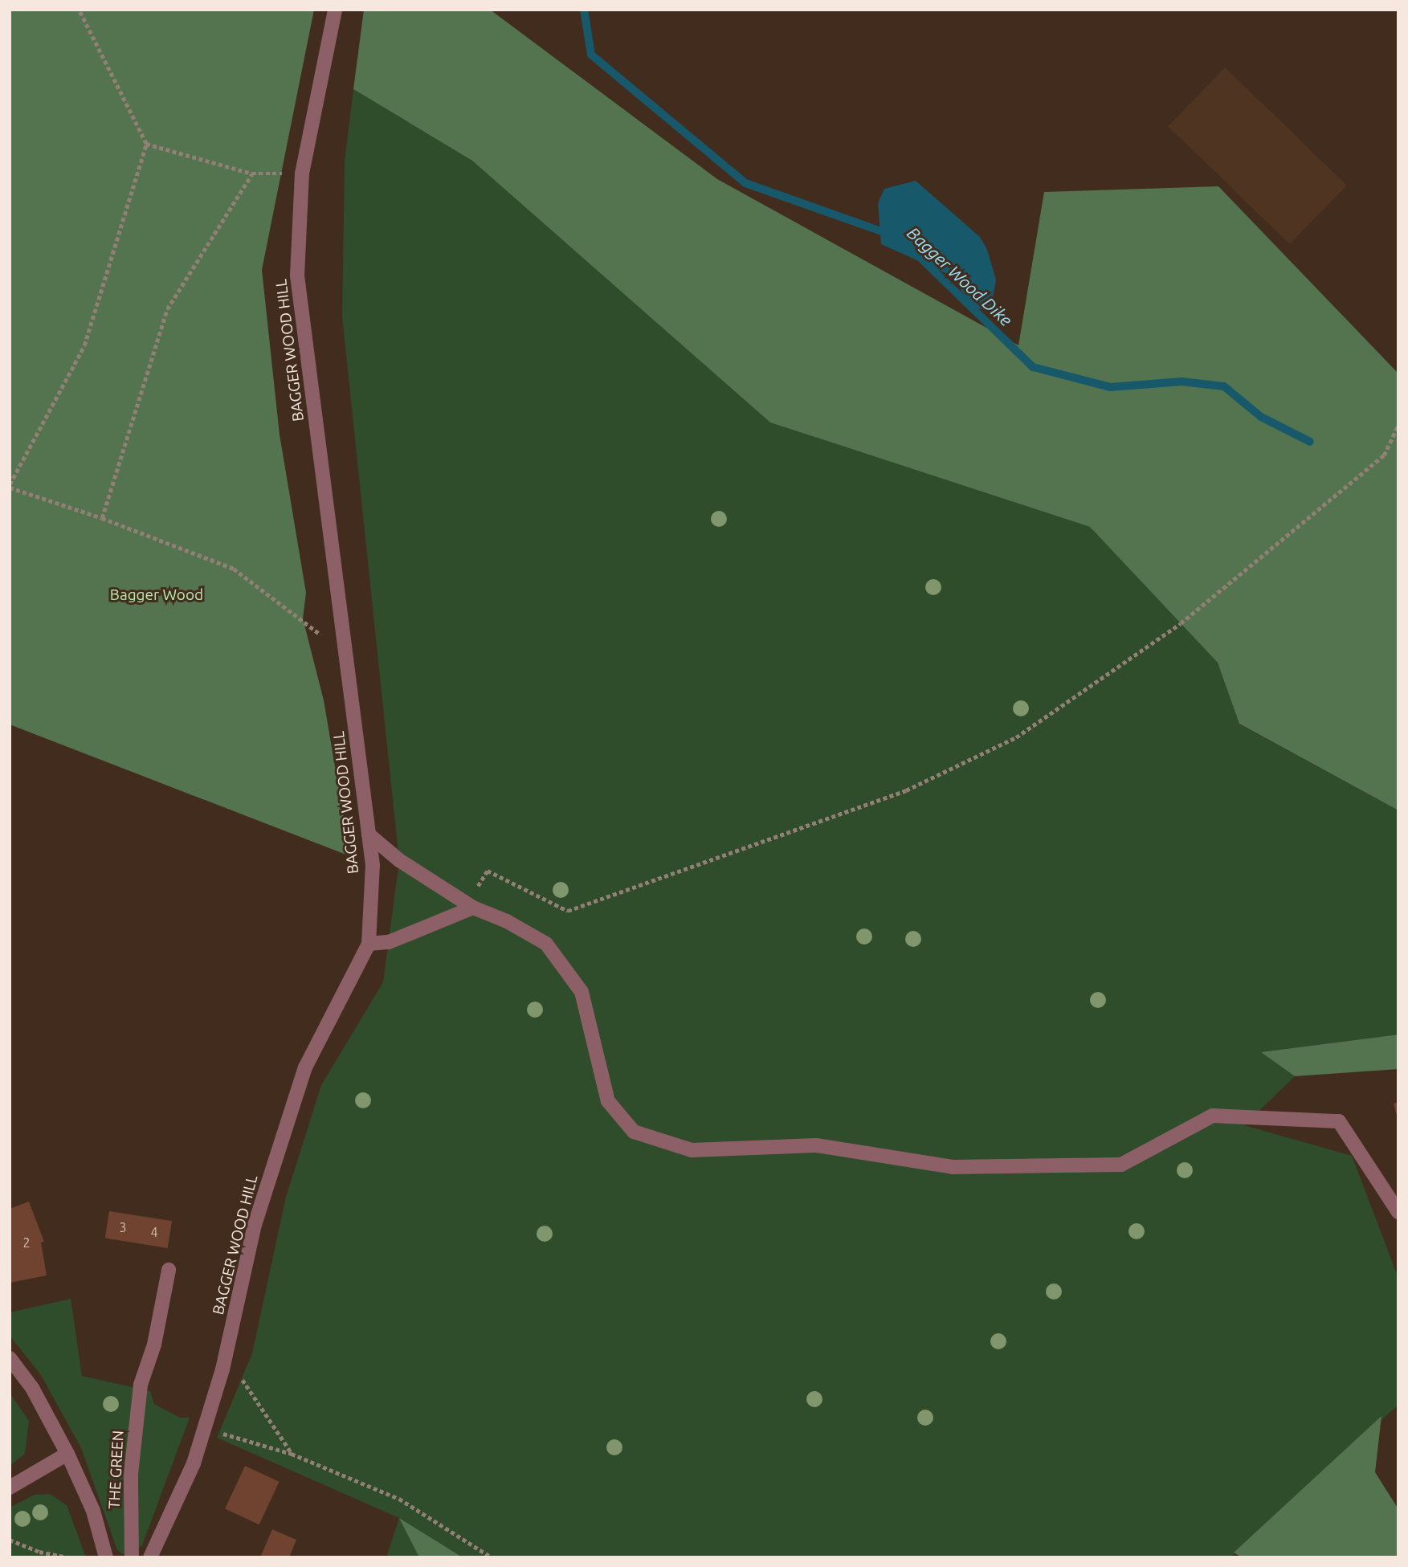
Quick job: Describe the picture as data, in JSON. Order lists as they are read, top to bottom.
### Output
{
  "streets": {
    "street": ["BAGGER WOOD HILL", "THE GREEN"]
  },
  "water": ["Bagger Wood Dike"],
  "parks": ["Bagger Wood"],
  "house_numbers": ["3", "4", "2"]
}
